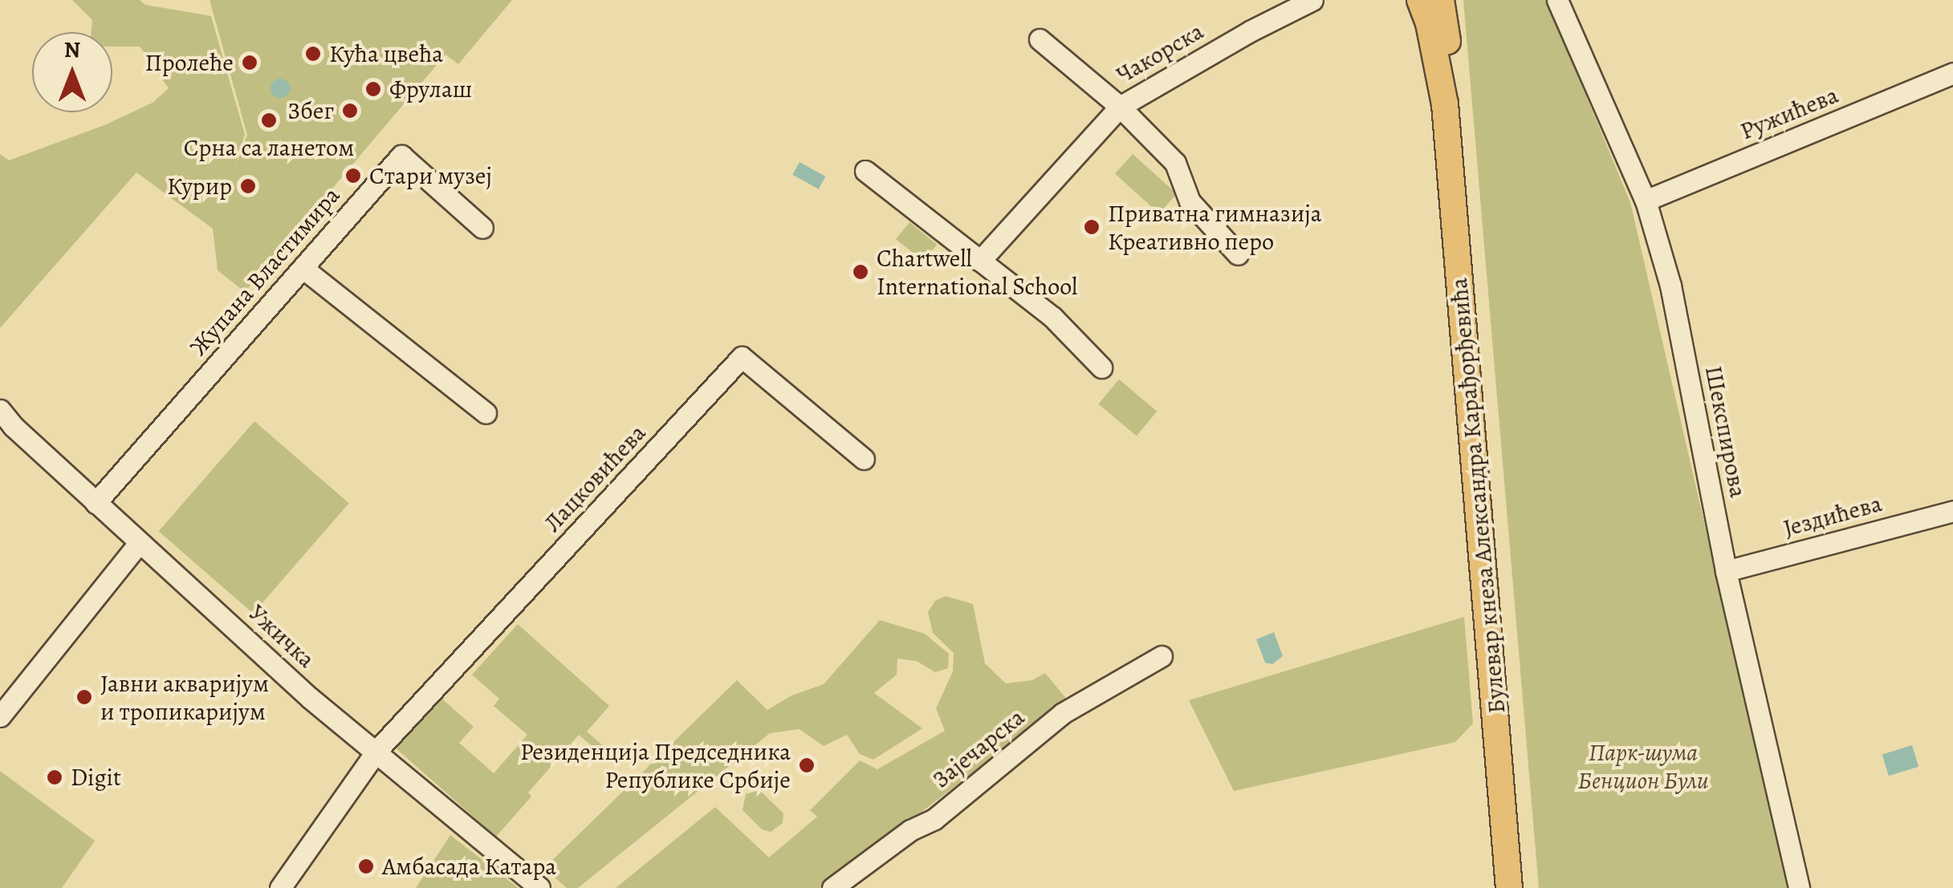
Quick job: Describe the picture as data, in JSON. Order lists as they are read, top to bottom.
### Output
{
  "streets": {
    "main road": ["Булевар кнеза Александра Карађорђевића"],
    "street": [
      "Чакорска",
      "Ружићева",
      "Жупана Властимира",
      "Шекспирова",
      "Лацковићева",
      "Јездићева",
      "Ужичка",
      "Зајечарска"
    ]
  },
  "crossings": [
    ["Ружићева", "Шекспирова"],
    ["Жупана Властимира", "Ужичка"],
    ["Шекспирова", "Јездићева"],
    ["Лацковићева", "Ужичка"]
  ],
  "parks": ["Парк-шума Бенцион Були"],
  "places": [
    "Кућа цвећа",
    "Пролеће",
    "Фрулаш",
    "Збег",
    "Срна са ланетом",
    "Стари музеј",
    "Курир",
    "Приватна гимназија Креативно перо",
    "Chartwell International School",
    "Јавни акваријум и тропикаријум",
    "Резиденција Председника Републике Србије",
    "Digit",
    "Амбасада Катара"
  ],
  "north": "top"
}
